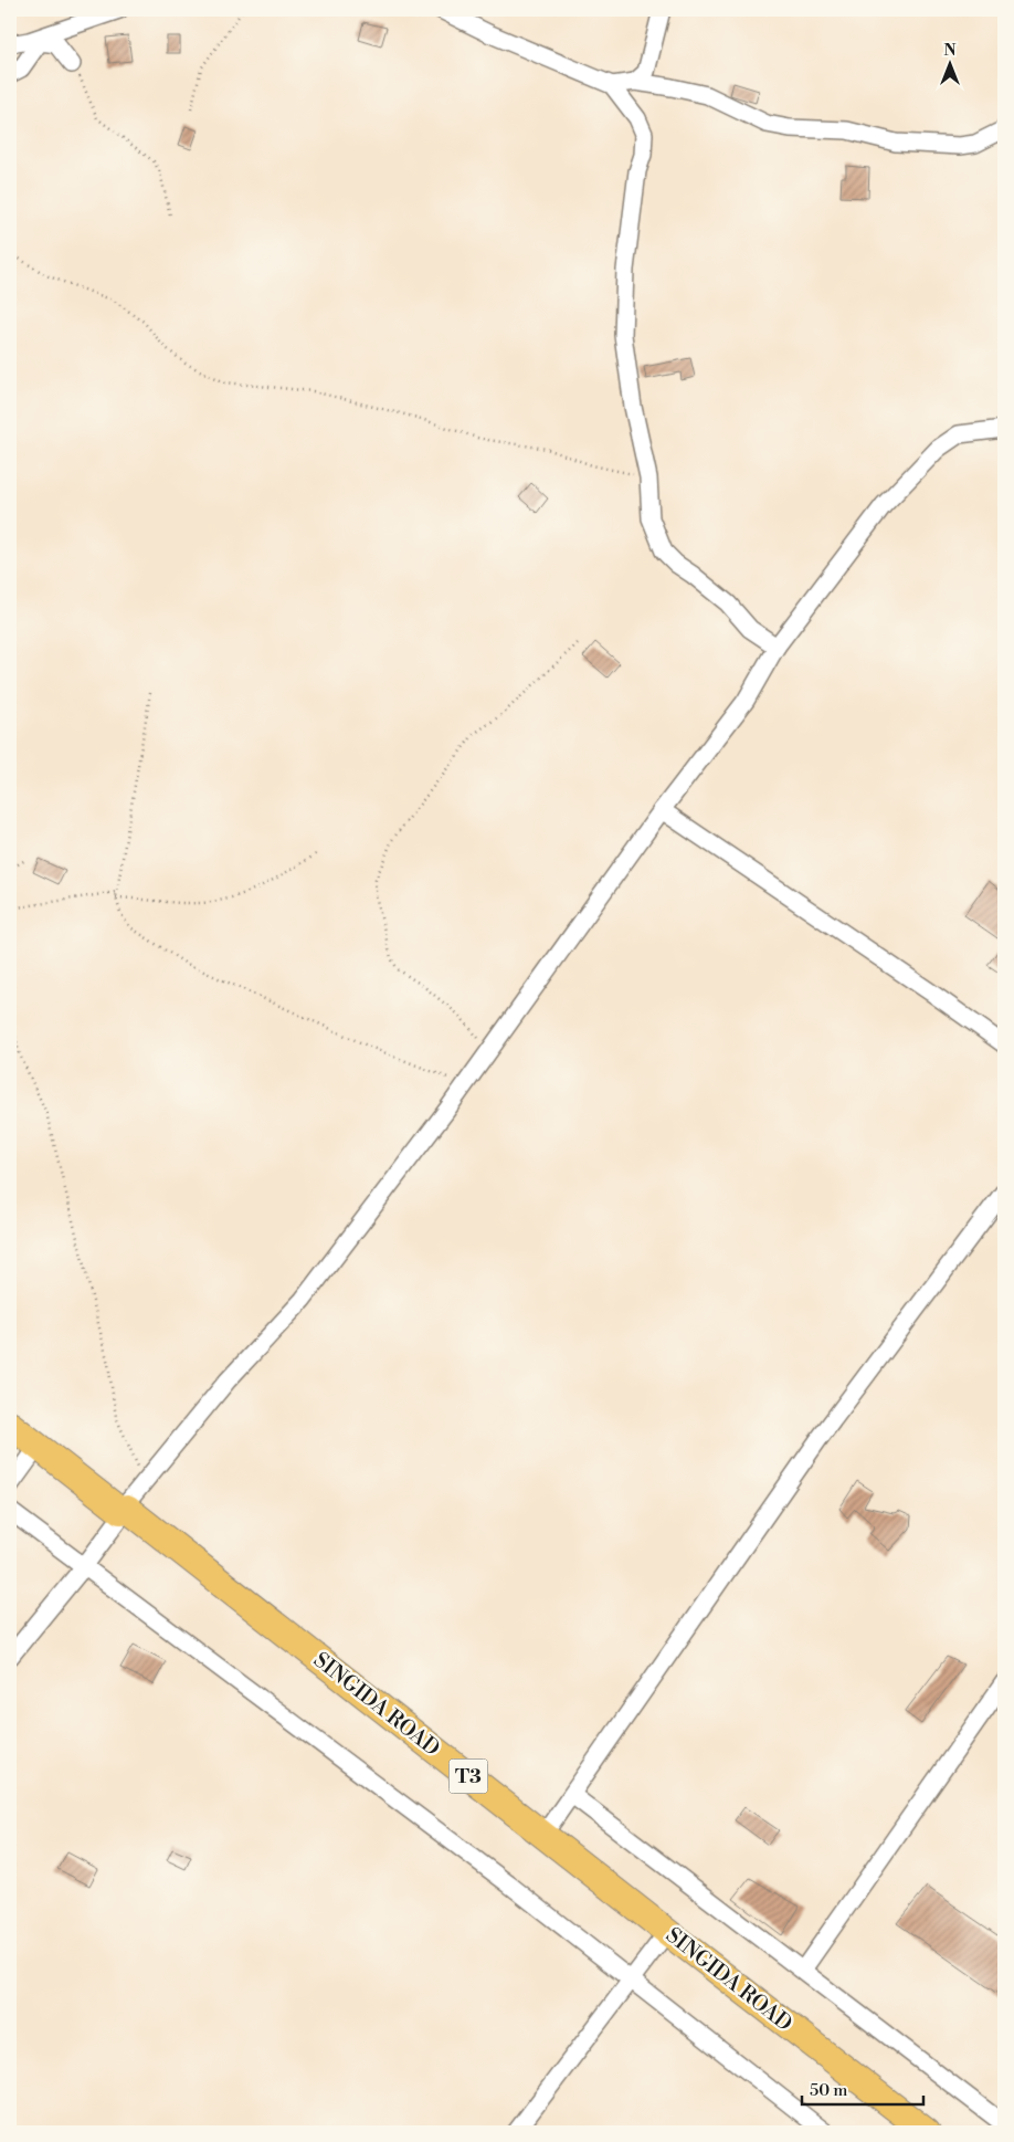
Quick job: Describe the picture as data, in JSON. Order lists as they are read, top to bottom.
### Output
{
  "streets": {
    "highway": ["SINGIDA ROAD", "T3"]
  },
  "scale_bar": "50 m",
  "north": "top"
}
